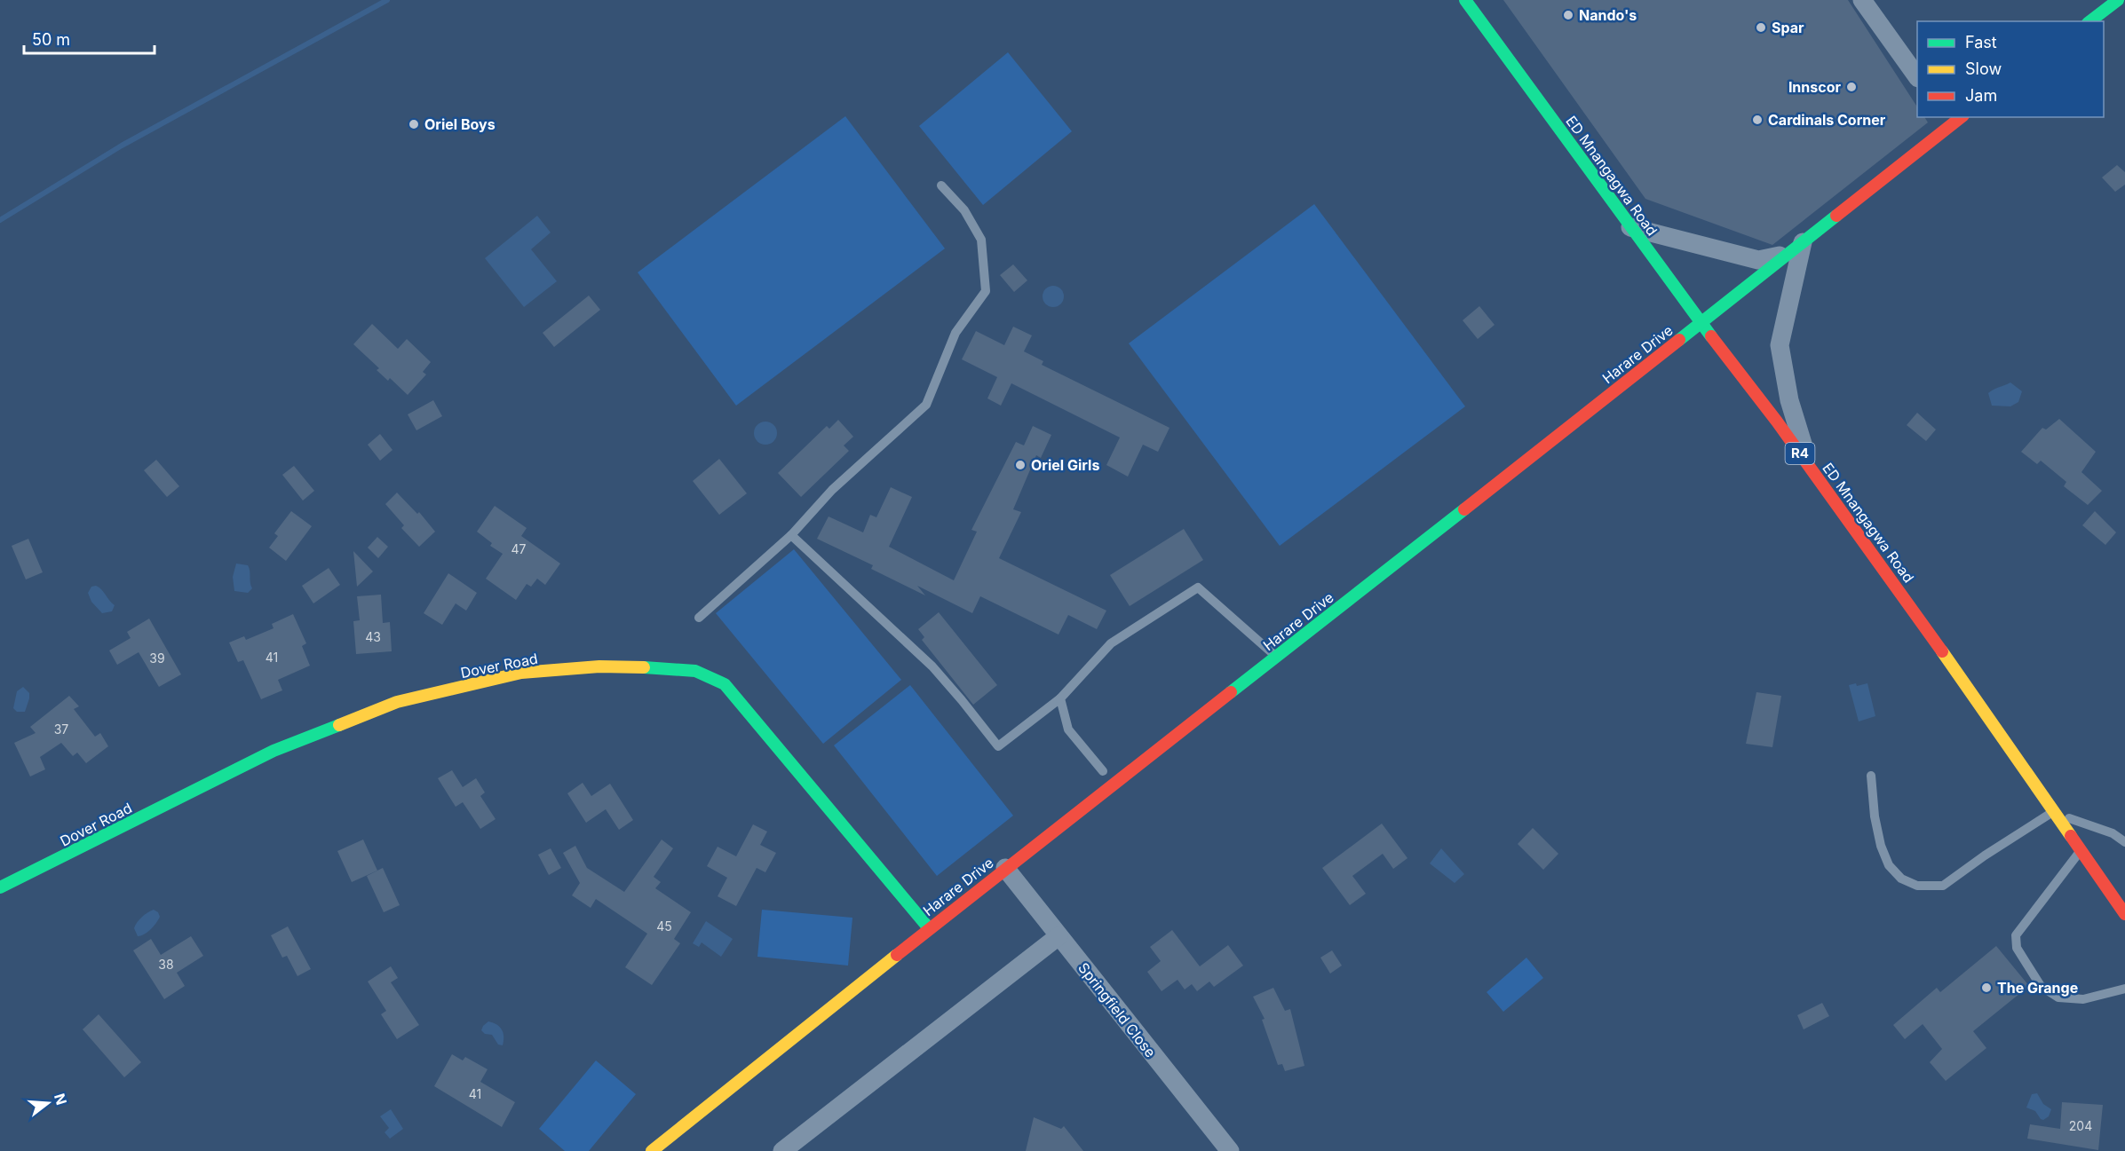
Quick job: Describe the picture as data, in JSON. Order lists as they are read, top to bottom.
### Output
{
  "streets": {
    "main road": [
      "ED Mnangagwa Road",
      "Harare Drive",
      "R4",
      "Dover Road"
    ],
    "street": ["Springfield Close"]
  },
  "crossings": [
    ["ED Mnangagwa Road", "Harare Drive"],
    ["Harare Drive", "Dover Road"],
    ["Harare Drive", "Springfield Close"]
  ],
  "places": [
    "Nando's",
    "Spar",
    "Innscor",
    "Cardinals Corner",
    "Oriel Boys",
    "Oriel Girls",
    "The Grange"
  ],
  "house_numbers": [
    "47",
    "43",
    "41",
    "39",
    "37",
    "45",
    "38",
    "41",
    "204"
  ],
  "legend": ["Fast", "Slow", "Jam"],
  "scale_bar": "50 m",
  "north": "right"
}
